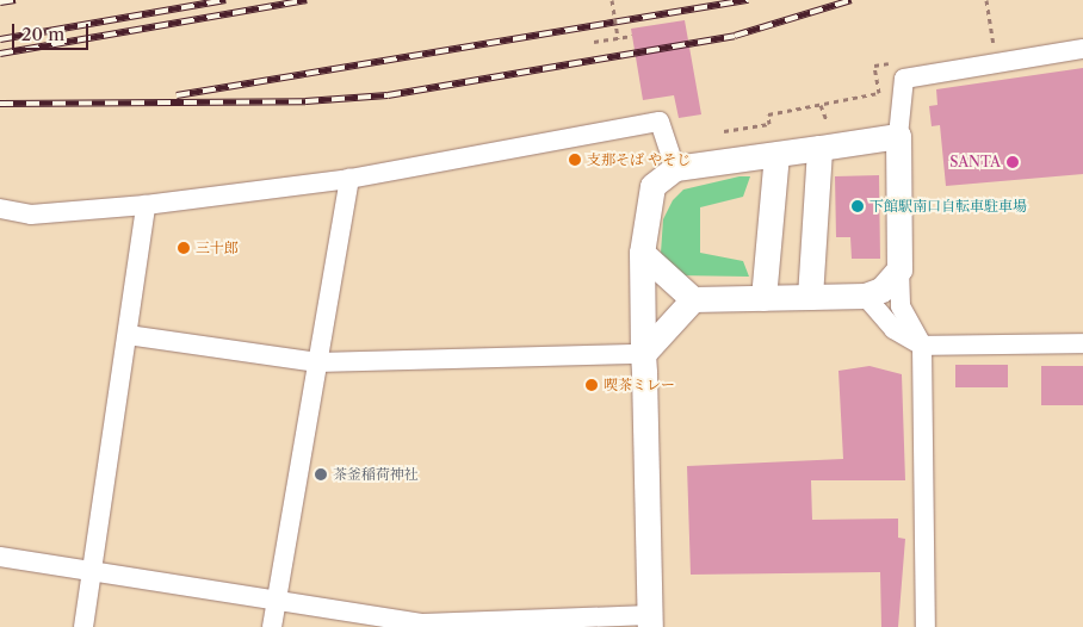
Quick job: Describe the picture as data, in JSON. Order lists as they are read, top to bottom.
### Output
{
  "places": [
    "支那そば やそじ",
    "SANTA",
    "下館駅南口自転車駐車場",
    "三十郎",
    "喫茶ミレー",
    "茶釜稲荷神社"
  ],
  "scale_bar": "20 m"
}
